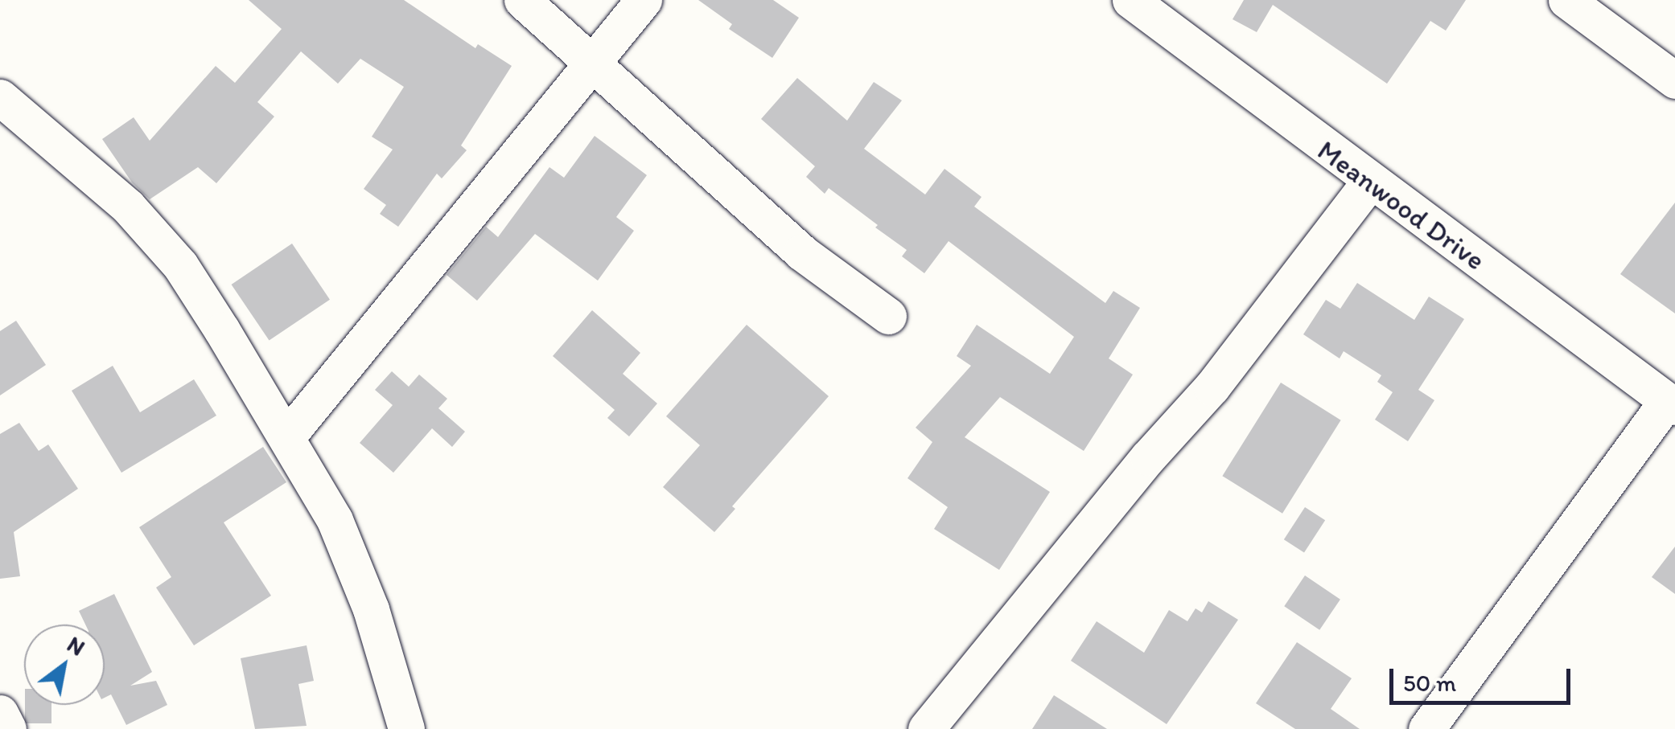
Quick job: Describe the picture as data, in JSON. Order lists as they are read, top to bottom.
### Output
{
  "streets": {
    "street": ["Meanwood Drive"]
  },
  "scale_bar": "50 m",
  "north": "top right"
}
